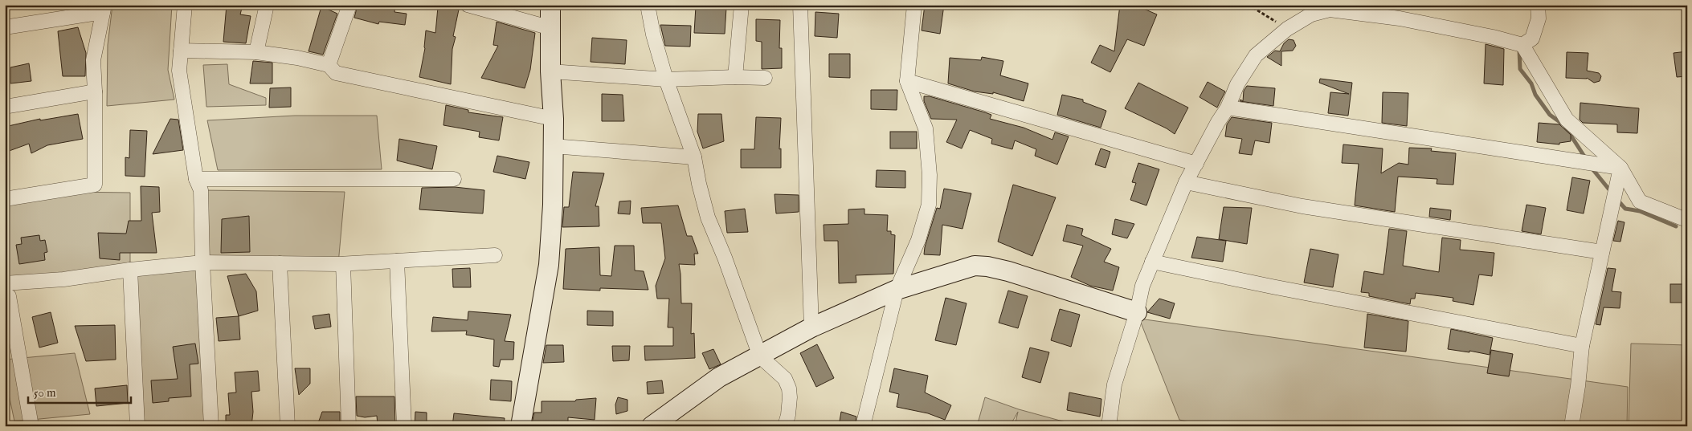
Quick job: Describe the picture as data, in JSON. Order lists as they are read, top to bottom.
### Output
{
  "scale_bar": "50 m"
}
